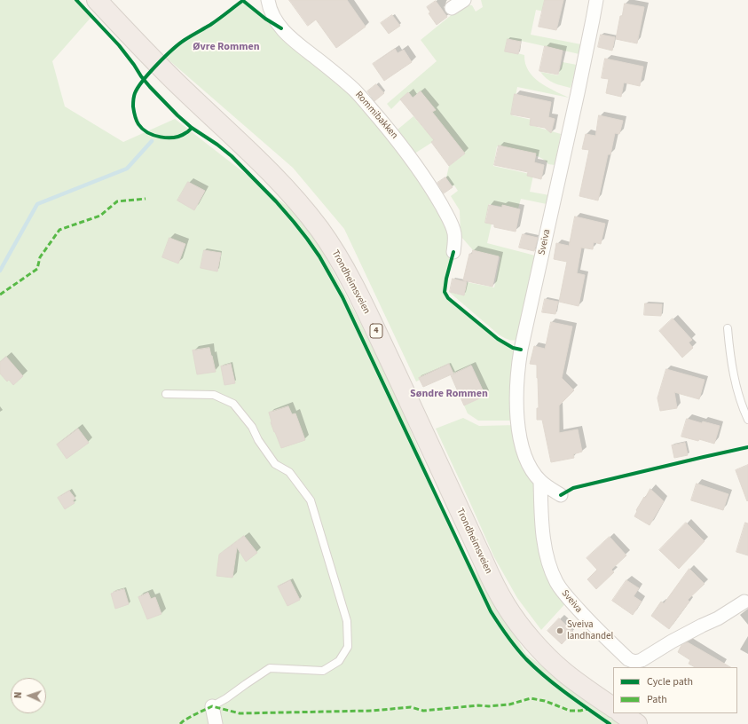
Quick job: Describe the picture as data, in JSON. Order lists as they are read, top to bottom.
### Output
{
  "streets": {
    "highway": ["Trondheimsveien", "4"],
    "street": ["Rommibakken", "Sveiva"]
  },
  "districts": ["Øvre Rommen", "Søndre Rommen"],
  "places": ["Sveiva landhandel"],
  "legend": ["Cycle path", "Path"],
  "north": "left"
}
